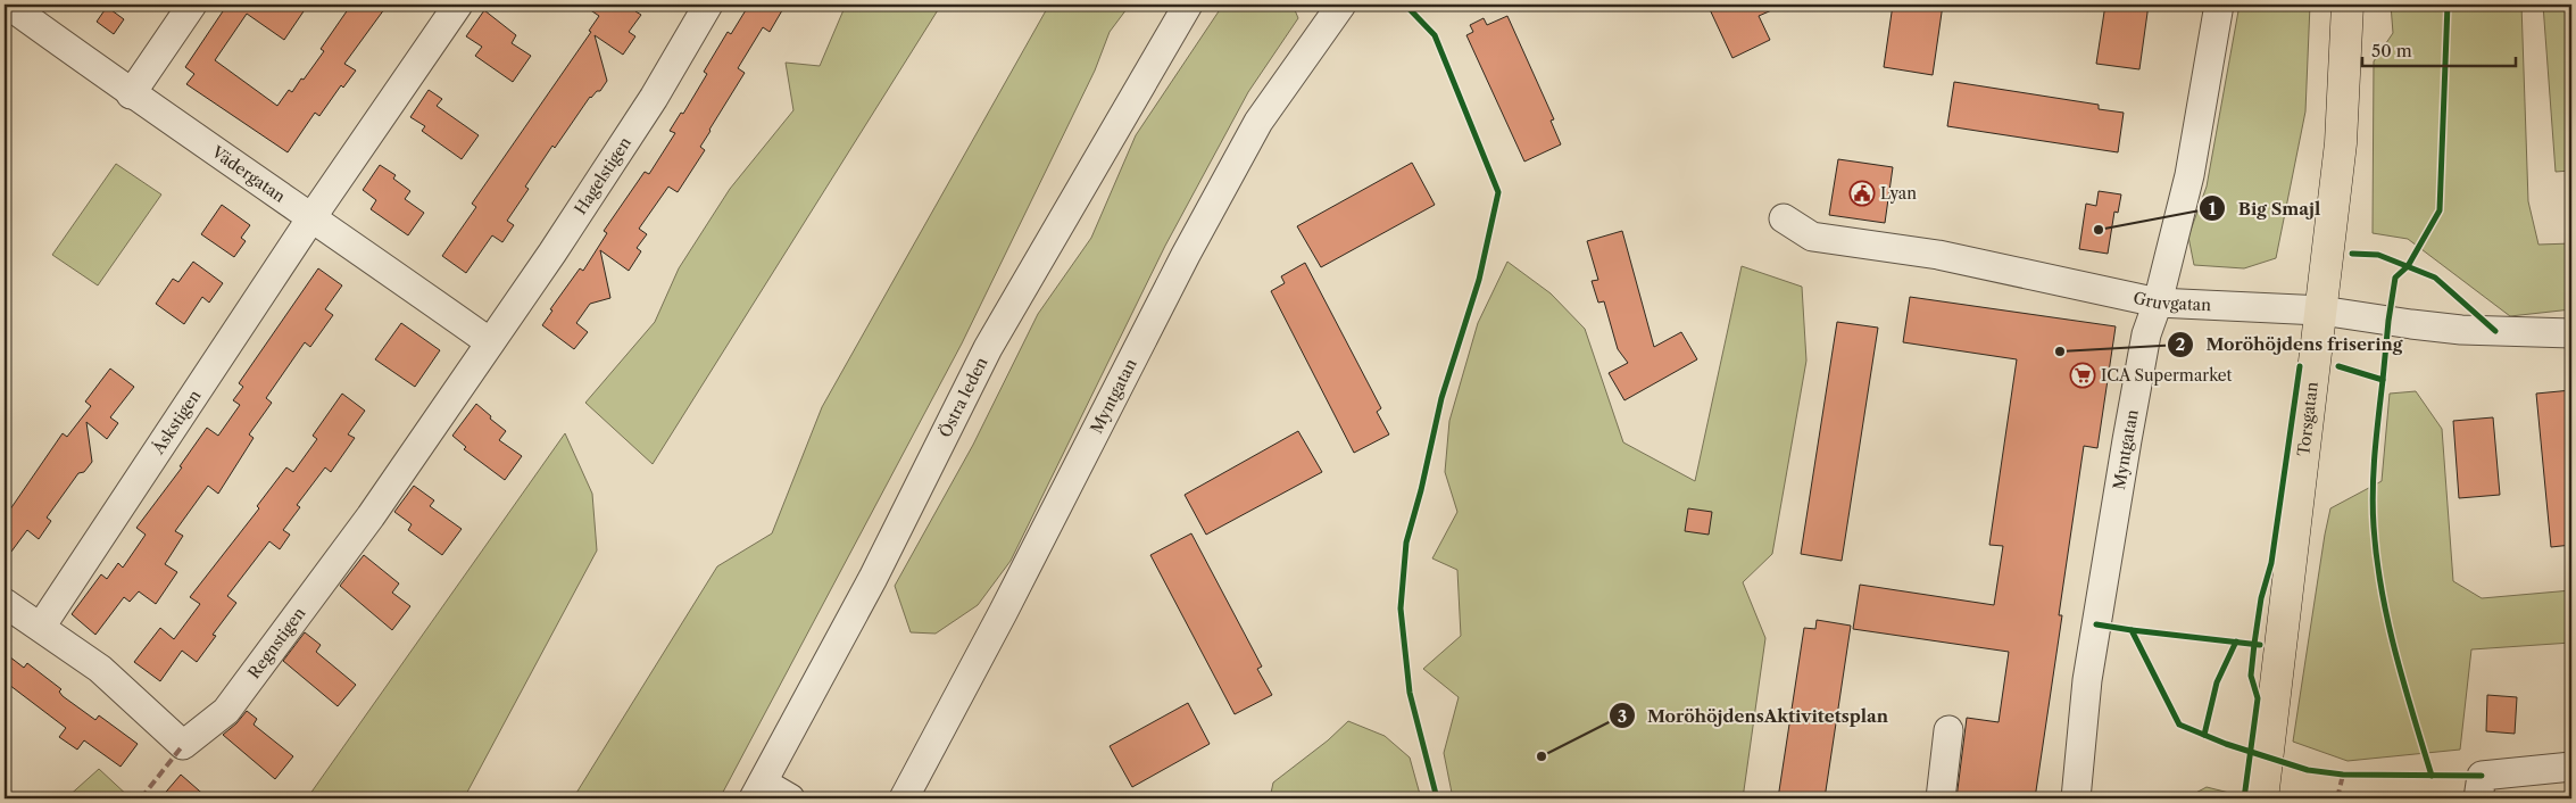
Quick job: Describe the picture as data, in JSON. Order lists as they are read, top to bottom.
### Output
{
  "streets": {
    "main road": ["Torsgatan"],
    "street": [
      "Vädergatan",
      "Hagelstigen",
      "Gruvgatan",
      "Myntgatan",
      "Östra leden",
      "Åskstigen",
      "Regnstigen"
    ]
  },
  "crossings": [
    ["Vädergatan", "Hagelstigen"],
    ["Vädergatan", "Åskstigen"],
    ["Vädergatan", "Regnstigen"],
    ["Hagelstigen", "Regnstigen"],
    ["Gruvgatan", "Myntgatan"],
    ["Gruvgatan", "Torsgatan"],
    ["Åskstigen", "Regnstigen"]
  ],
  "places": {
    "public building": ["Lyan"],
    "other": ["Big Smajl", "Moröhöjdens frisering", "MoröhöjdensAktivitetsplan"],
    "supermarket": ["ICA Supermarket"]
  },
  "scale_bar": "50 m"
}
